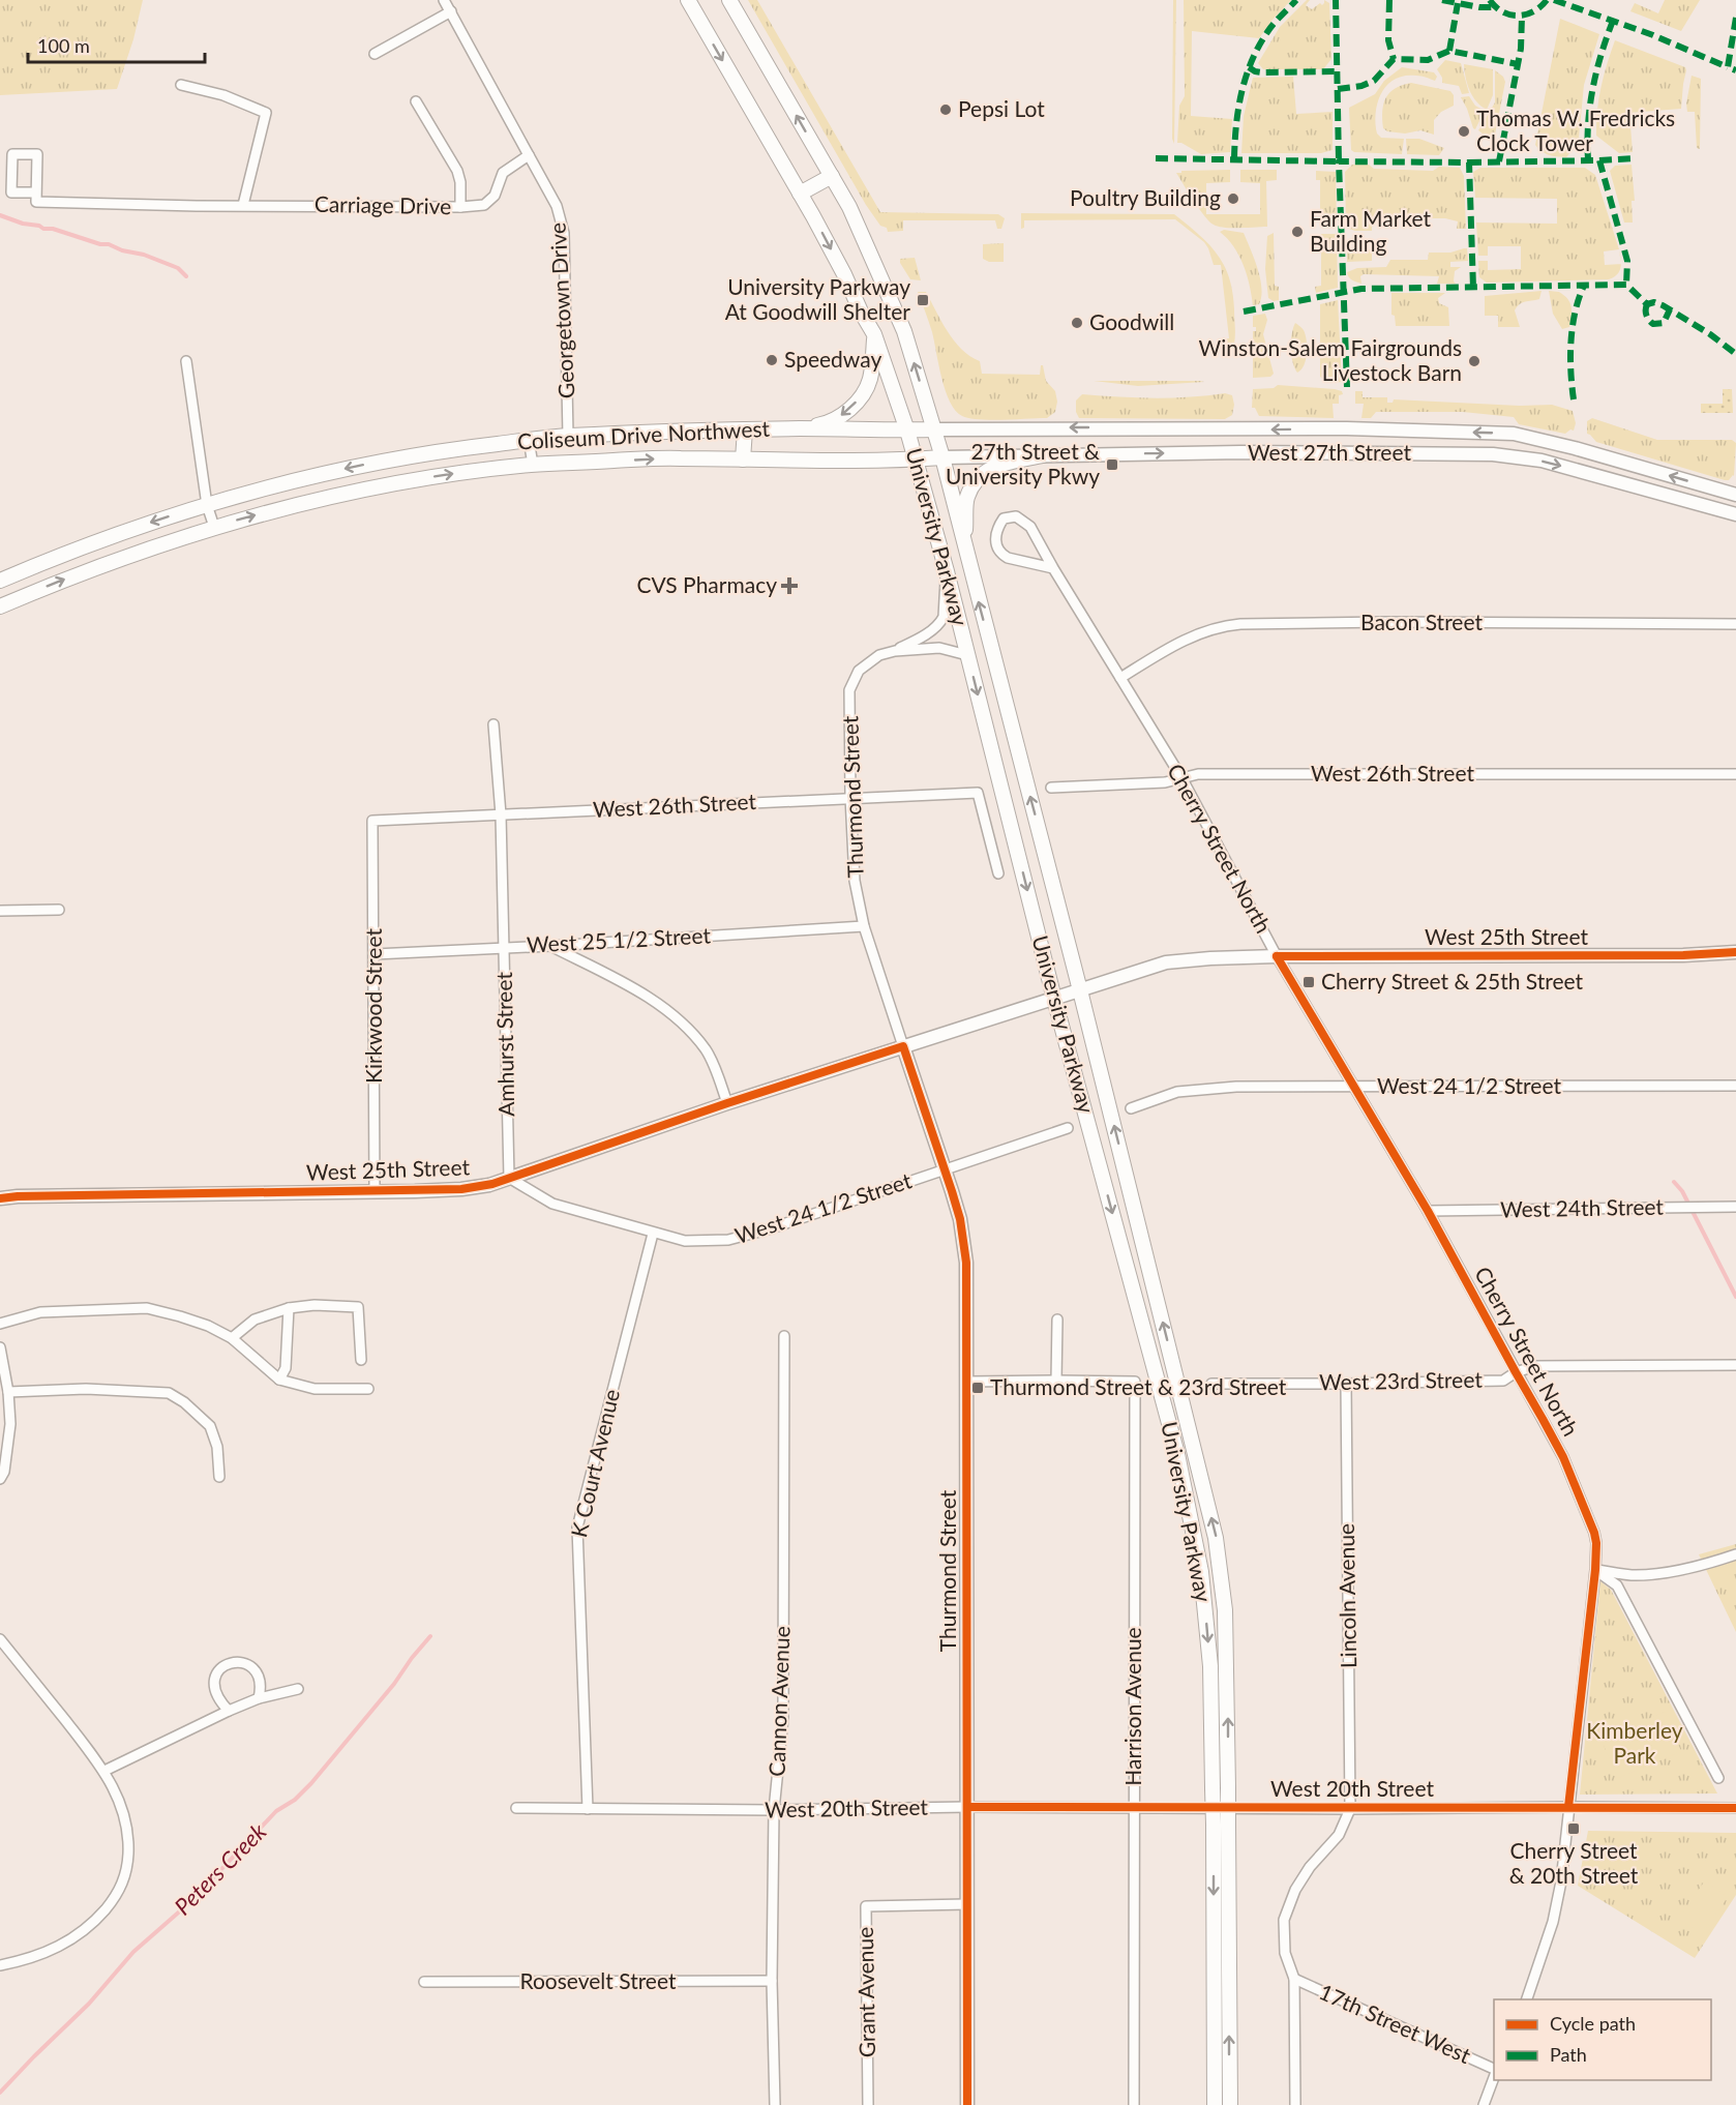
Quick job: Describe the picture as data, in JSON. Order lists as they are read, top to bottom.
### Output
{
  "streets": {
    "main road": ["Coliseum Drive Northwest", "West 27th Street", "University Parkway"],
    "street": [
      "Carriage Drive",
      "Georgetown Drive",
      "Bacon Street",
      "West 26th Street",
      "Thurmond Street",
      "Cherry Street North",
      "West 25th Street",
      "West 25 1/2 Street",
      "Kirkwood Street",
      "Amhurst Street",
      "West 24 1/2 Street",
      "West 24th Street",
      "West 23rd Street",
      "K Court Avenue",
      "Lincoln Avenue",
      "Cannon Avenue",
      "Harrison Avenue",
      "West 20th Street",
      "Roosevelt Street",
      "Grant Avenue",
      "17th Street West"
    ]
  },
  "crossings": [
    ["Carriage Drive", "Georgetown Drive"],
    ["Georgetown Drive", "Coliseum Drive Northwest"],
    ["Coliseum Drive Northwest", "West 27th Street"],
    ["Coliseum Drive Northwest", "University Parkway"],
    ["West 27th Street", "University Parkway"],
    ["University Parkway", "Thurmond Street"],
    ["University Parkway", "West 25th Street"],
    ["Bacon Street", "Cherry Street North"],
    ["West 26th Street", "Thurmond Street"],
    ["West 26th Street", "Cherry Street North"],
    ["West 26th Street", "Kirkwood Street"],
    ["West 26th Street", "Amhurst Street"],
    ["Thurmond Street", "West 25th Street"],
    ["Thurmond Street", "West 25 1/2 Street"],
    ["Thurmond Street", "West 24 1/2 Street"],
    ["Thurmond Street", "West 20th Street"],
    ["Thurmond Street", "Grant Avenue"],
    ["Cherry Street North", "West 25th Street"],
    ["Cherry Street North", "West 24 1/2 Street"],
    ["Cherry Street North", "West 24th Street"],
    ["Cherry Street North", "West 23rd Street"],
    ["Cherry Street North", "West 20th Street"],
    ["West 25th Street", "Kirkwood Street"],
    ["West 25th Street", "Amhurst Street"],
    ["West 25th Street", "West 24 1/2 Street"],
    ["West 25 1/2 Street", "Kirkwood Street"],
    ["West 25 1/2 Street", "Amhurst Street"],
    ["Amhurst Street", "West 24 1/2 Street"],
    ["West 24 1/2 Street", "K Court Avenue"],
    ["West 23rd Street", "Lincoln Avenue"],
    ["K Court Avenue", "West 20th Street"],
    ["Lincoln Avenue", "West 20th Street"],
    ["Cannon Avenue", "West 20th Street"],
    ["Cannon Avenue", "Roosevelt Street"],
    ["Harrison Avenue", "West 20th Street"]
  ],
  "water": ["Peters Creek"],
  "parks": ["Kimberley Park"],
  "places": {
    "other": [
      "Pepsi Lot",
      "Thomas W. Fredricks Clock Tower",
      "Poultry Building",
      "Farm Market Building",
      "Goodwill",
      "Speedway",
      "Winston-Salem Fairgrounds Livestock Barn"
    ],
    "transit": [
      "University Parkway At Goodwill Shelter",
      "27th Street & University Pkwy",
      "Cherry Street & 25th Street",
      "Thurmond Street & 23rd Street",
      "Cherry Street & 20th Street"
    ],
    "health": ["CVS Pharmacy"]
  },
  "legend": ["Cycle path", "Path"],
  "scale_bar": "100 m"
}
